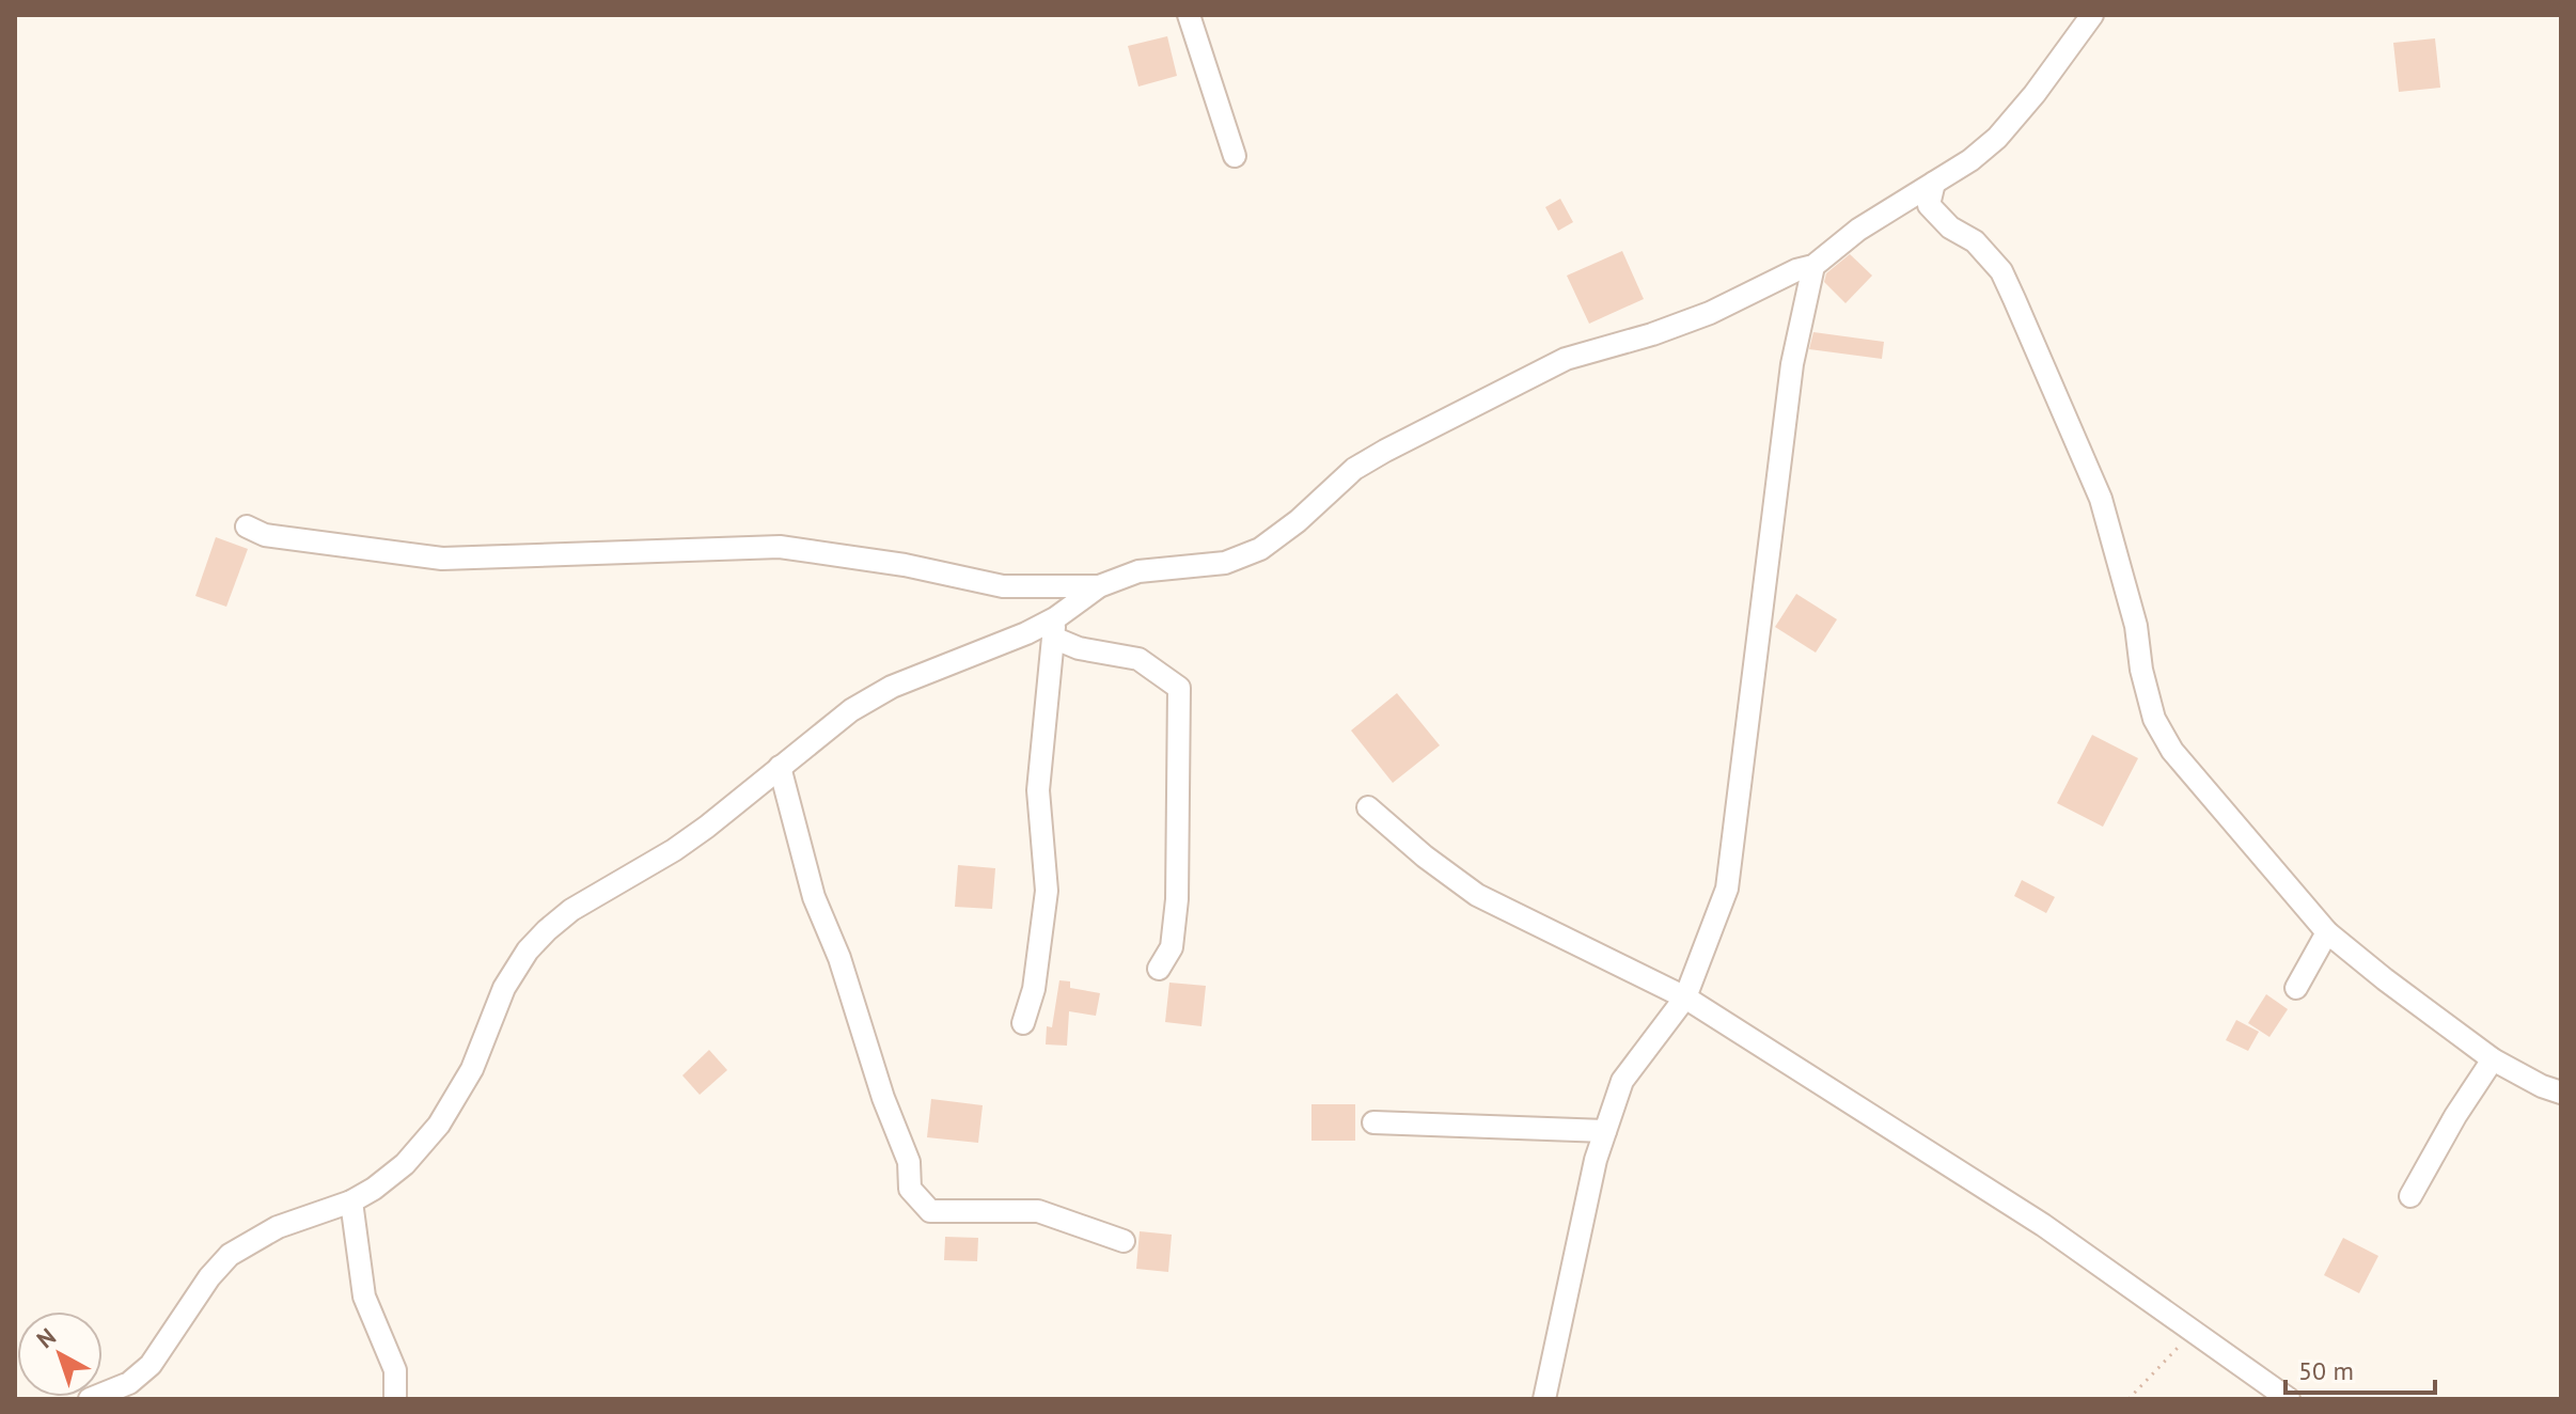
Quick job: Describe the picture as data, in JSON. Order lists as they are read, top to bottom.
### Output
{
  "scale_bar": "50 m",
  "north": "top left"
}
